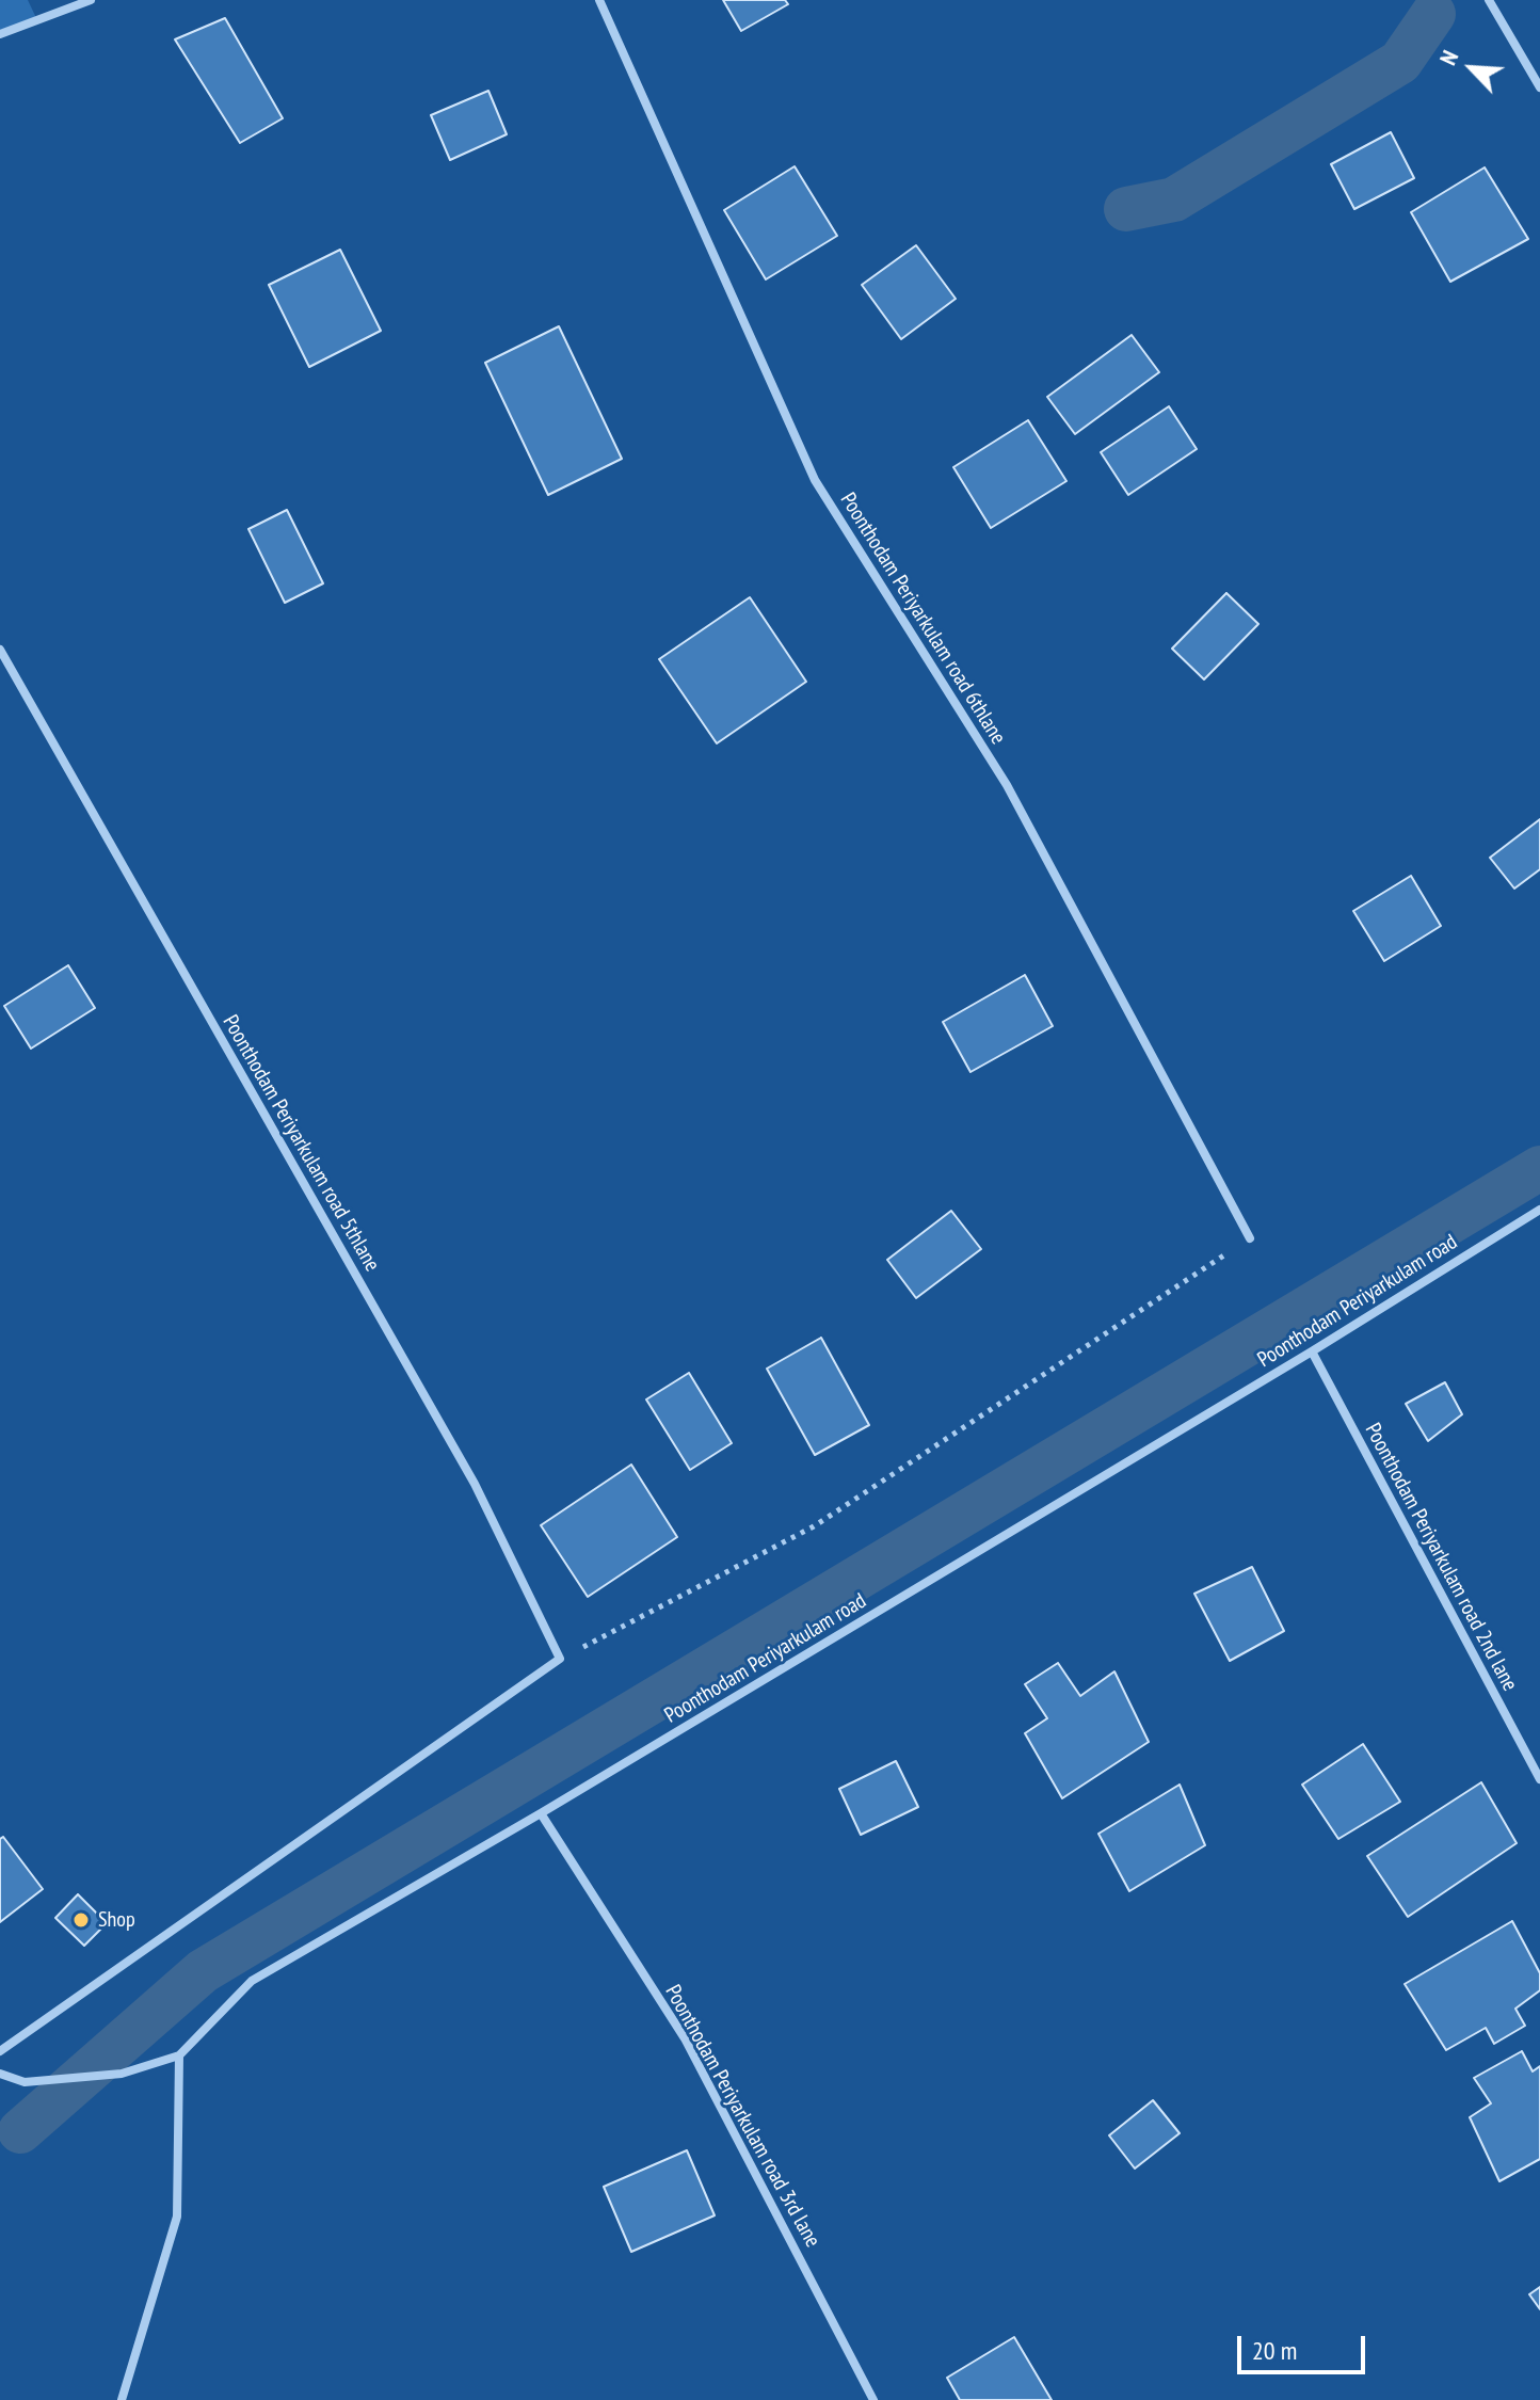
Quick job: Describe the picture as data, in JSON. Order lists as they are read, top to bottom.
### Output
{
  "streets": {
    "street": [
      "Poonthodam Periyarkulam road 6thlane",
      "Poonthodam Periyarkulam road 5thlane",
      "Poonthodam Periyarkulam road",
      "Poonthodam Periyarkulam road 2nd lane",
      "Poonthodam Periyarkulam road 3rd lane"
    ]
  },
  "crossings": [
    ["Poonthodam Periyarkulam road", "Poonthodam Periyarkulam road 2nd lane"],
    ["Poonthodam Periyarkulam road", "Poonthodam Periyarkulam road 3rd lane"]
  ],
  "places": ["Shop"],
  "scale_bar": "20 m",
  "north": "top left"
}
